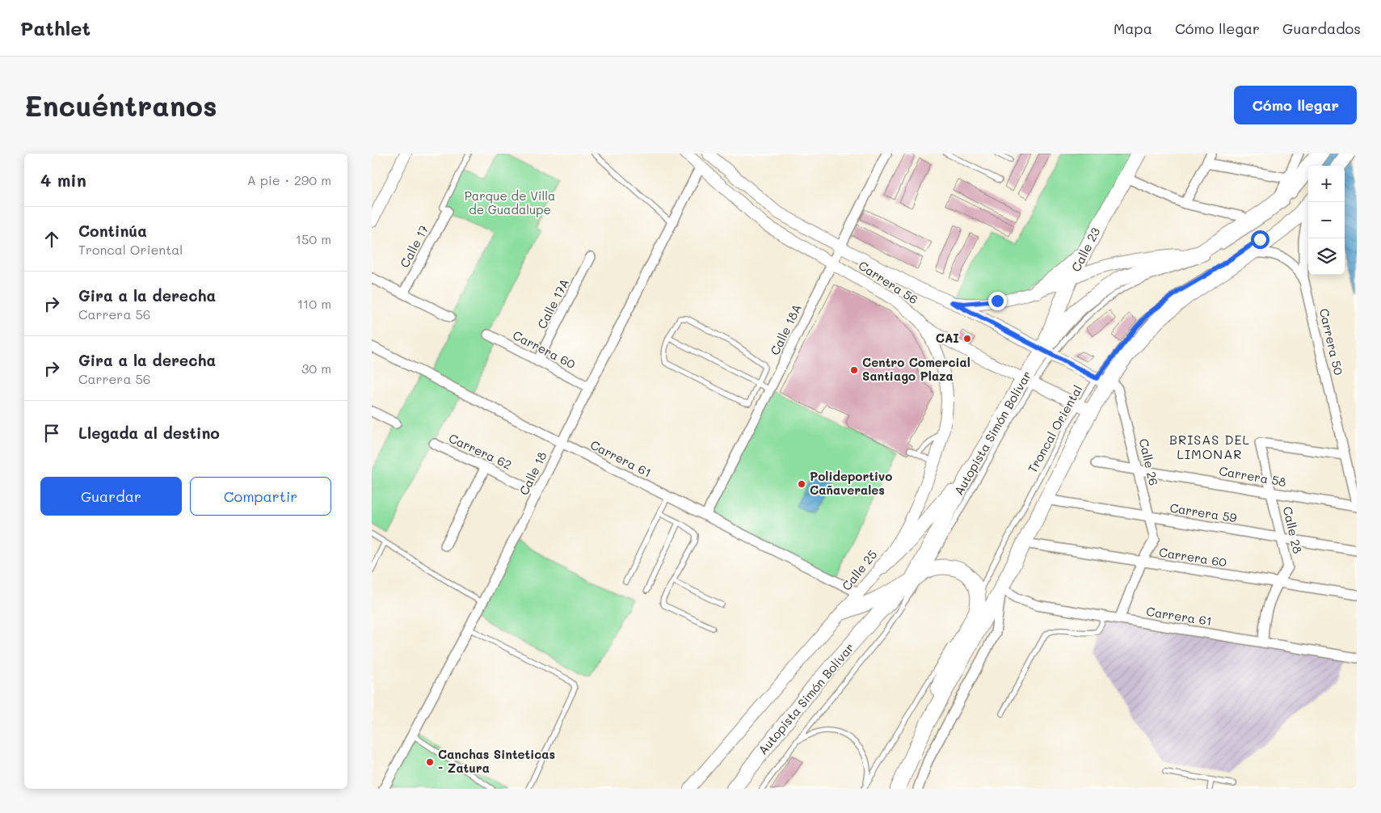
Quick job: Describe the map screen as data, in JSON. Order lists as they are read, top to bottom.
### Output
{
  "streets": {
    "main road": ["Calle 23", "Autopista Simón Bolívar"],
    "street": [
      "Calle 17",
      "Carrera 56",
      "Calle 17A",
      "Calle 18A",
      "Carrera 50",
      "Carrera 60",
      "Carrera 62",
      "Carrera 61",
      "Calle 26",
      "Calle 18",
      "Carrera 58",
      "Carrera 59",
      "Calle 28",
      "Calle 25"
    ],
    "lane": ["Troncal Oriental"]
  },
  "crossings": [
    ["Calle 23", "Carrera 56"],
    ["Calle 23", "Autopista Simón Bolívar"],
    ["Carrera 56", "Calle 18A"],
    ["Carrera 56", "Troncal Oriental"],
    ["Carrera 56", "Autopista Simón Bolívar"],
    ["Carrera 56", "Calle 26"],
    ["Carrera 56", "Calle 18"],
    ["Carrera 56", "Calle 25"],
    ["Calle 17A", "Carrera 60"],
    ["Calle 18A", "Carrera 61"],
    ["Carrera 50", "Carrera 58"],
    ["Carrera 50", "Calle 28"],
    ["Carrera 60", "Calle 26"],
    ["Carrera 60", "Calle 18"],
    ["Carrera 60", "Calle 28"],
    ["Troncal Oriental", "Calle 26"],
    ["Carrera 62", "Calle 18"],
    ["Carrera 61", "Calle 26"],
    ["Carrera 61", "Calle 18"],
    ["Carrera 61", "Calle 28"],
    ["Carrera 61", "Calle 25"],
    ["Calle 26", "Carrera 58"],
    ["Calle 26", "Carrera 59"],
    ["Carrera 58", "Calle 28"],
    ["Carrera 59", "Calle 28"]
  ],
  "districts": ["BRISAS DEL LIMONAR"],
  "parks": ["Parque de Villa de Guadalupe"],
  "places": [
    "CAI",
    "Centro Comercial Santiago Plaza",
    "Polideportivo Cañaverales",
    "Canchas Sinteticas - Zatura"
  ],
  "page": {
    "header": "Pathlet",
    "nav": ["Mapa", "Cómo llegar", "Guardados"],
    "buttons": [
      "Cómo llegar",
      ["Guardar", "Compartir"]
    ],
    "title": "Encuéntranos",
    "heading": ["4 min", "A pie · 290 m"],
    "map_buttons": ["+", "−"],
    "list": [
      ["Continúa", "Troncal Oriental", "150 m"],
      ["Gira a la derecha", "Carrera 56", "110 m"],
      ["Gira a la derecha", "Carrera 56", "30 m"],
      "Llegada al destino"
    ]
  }
}
